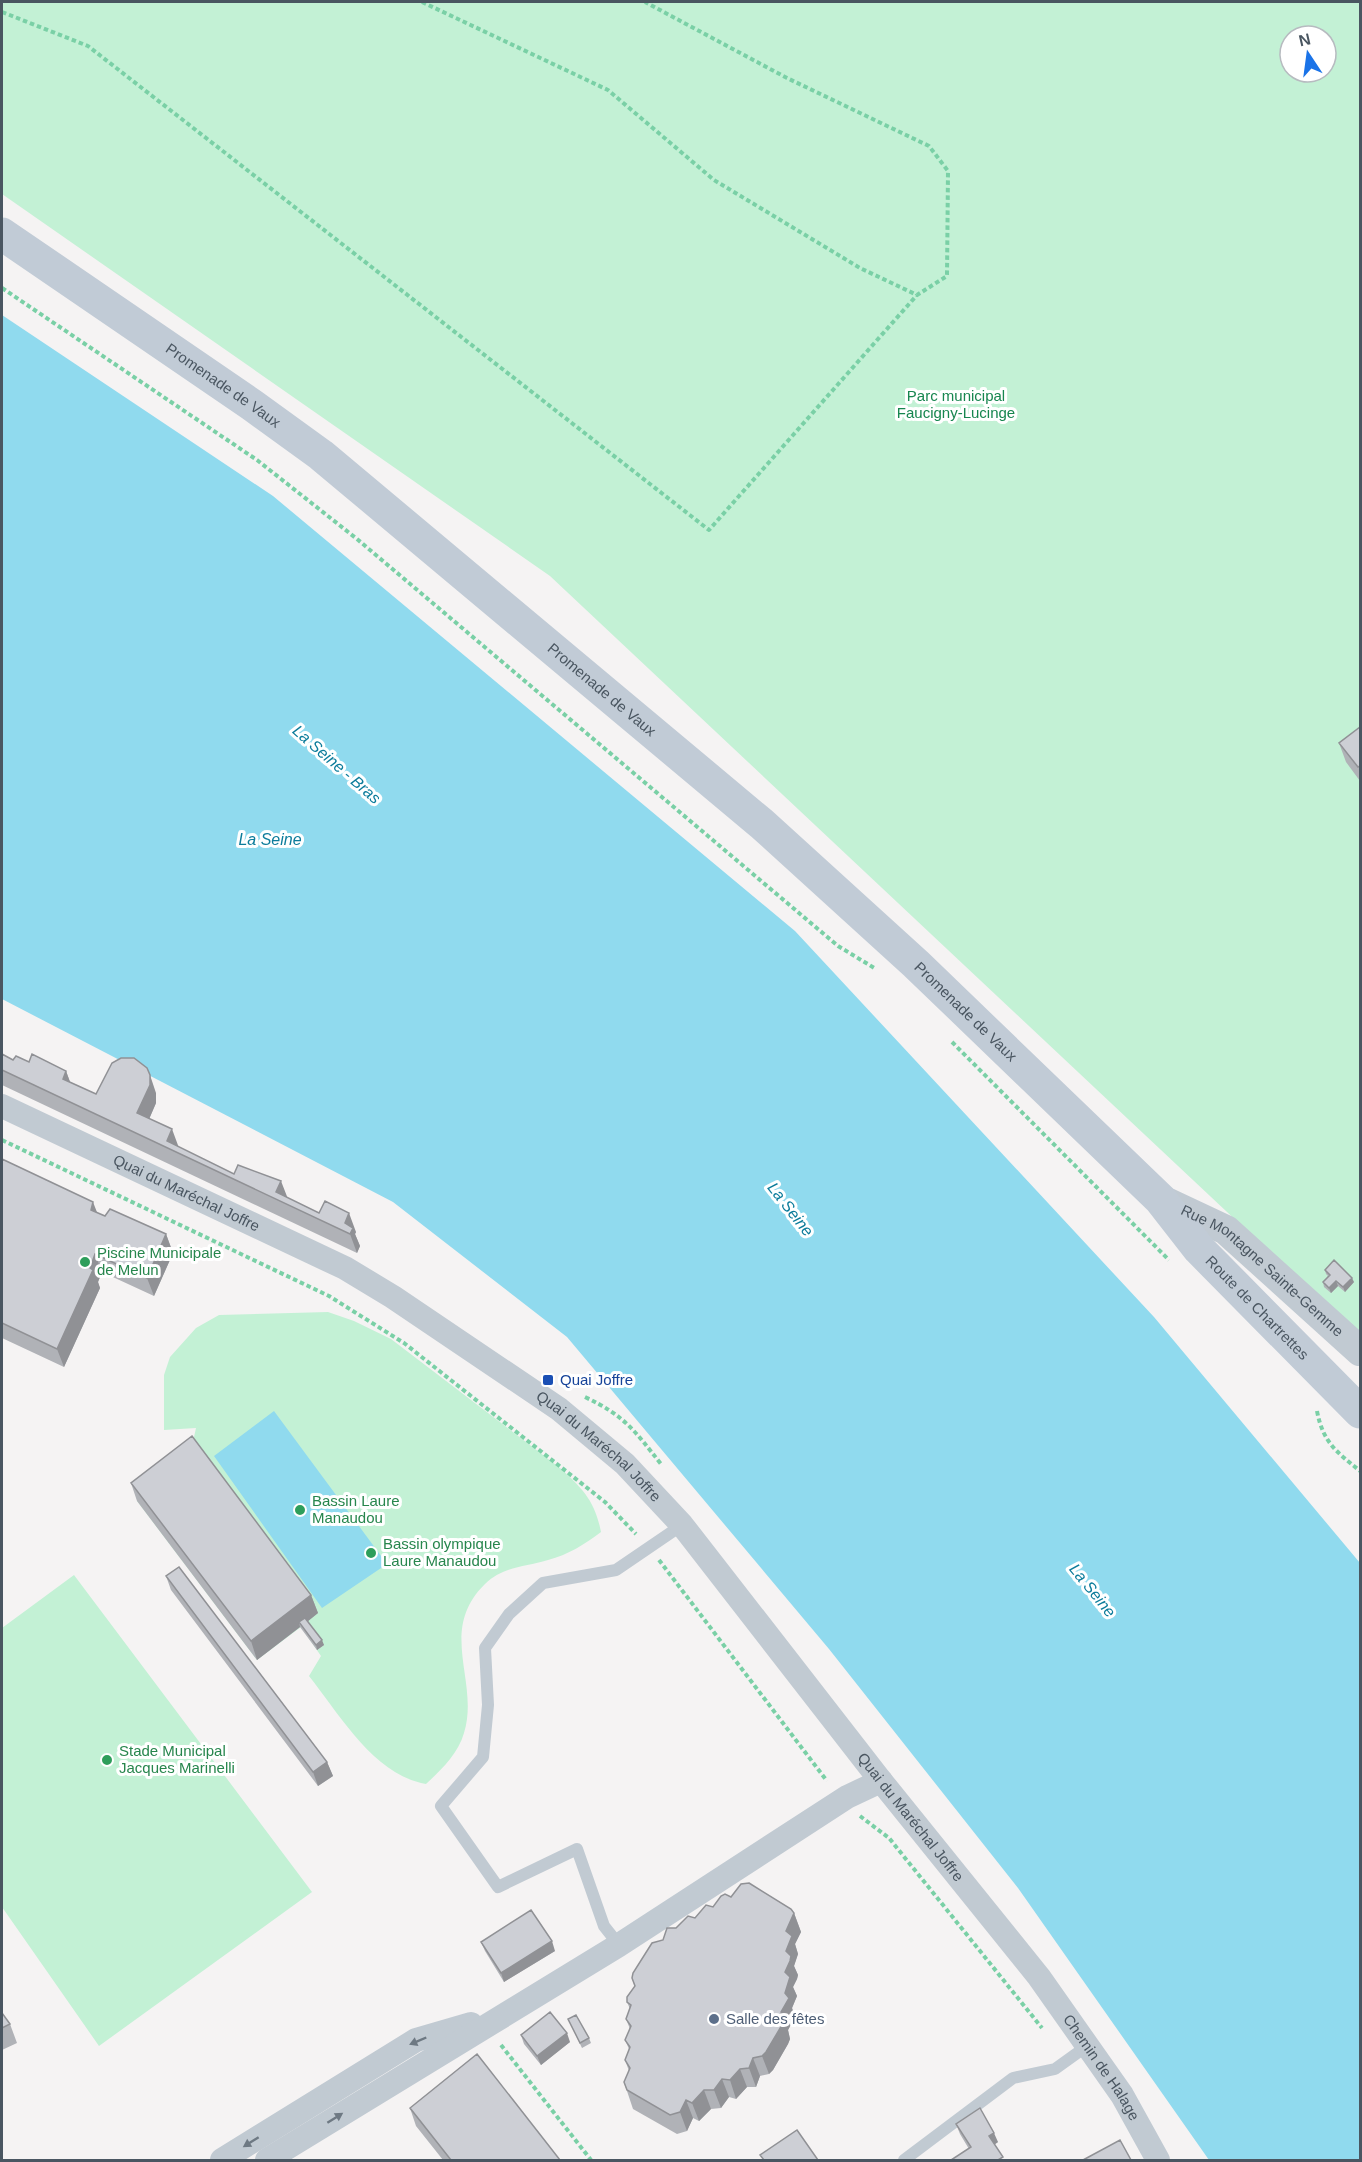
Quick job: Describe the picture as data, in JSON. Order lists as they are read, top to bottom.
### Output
{
  "streets": {
    "main road": ["Promenade de Vaux", "Route de Chartrettes"],
    "street": ["Quai du Maréchal Joffre", "Rue Montagne Sainte-Gemme", "Chemin de Halage"]
  },
  "crossings": [
    ["Promenade de Vaux", "Rue Montagne Sainte-Gemme"],
    ["Promenade de Vaux", "Route de Chartrettes"],
    ["Quai du Maréchal Joffre", "Chemin de Halage"],
    ["Rue Montagne Sainte-Gemme", "Route de Chartrettes"]
  ],
  "water": ["La Seine - Bras", "La Seine"],
  "parks": ["Parc municipal Faucigny-Lucinge"],
  "places": {
    "other": [
      "Piscine Municipale de Melun",
      "Bassin Laure Manaudou",
      "Bassin olympique Laure Manaudou",
      "Stade Municipal Jacques Marinelli",
      "Salle des fêtes"
    ],
    "transit": ["Quai Joffre"]
  },
  "north": "top"
}
